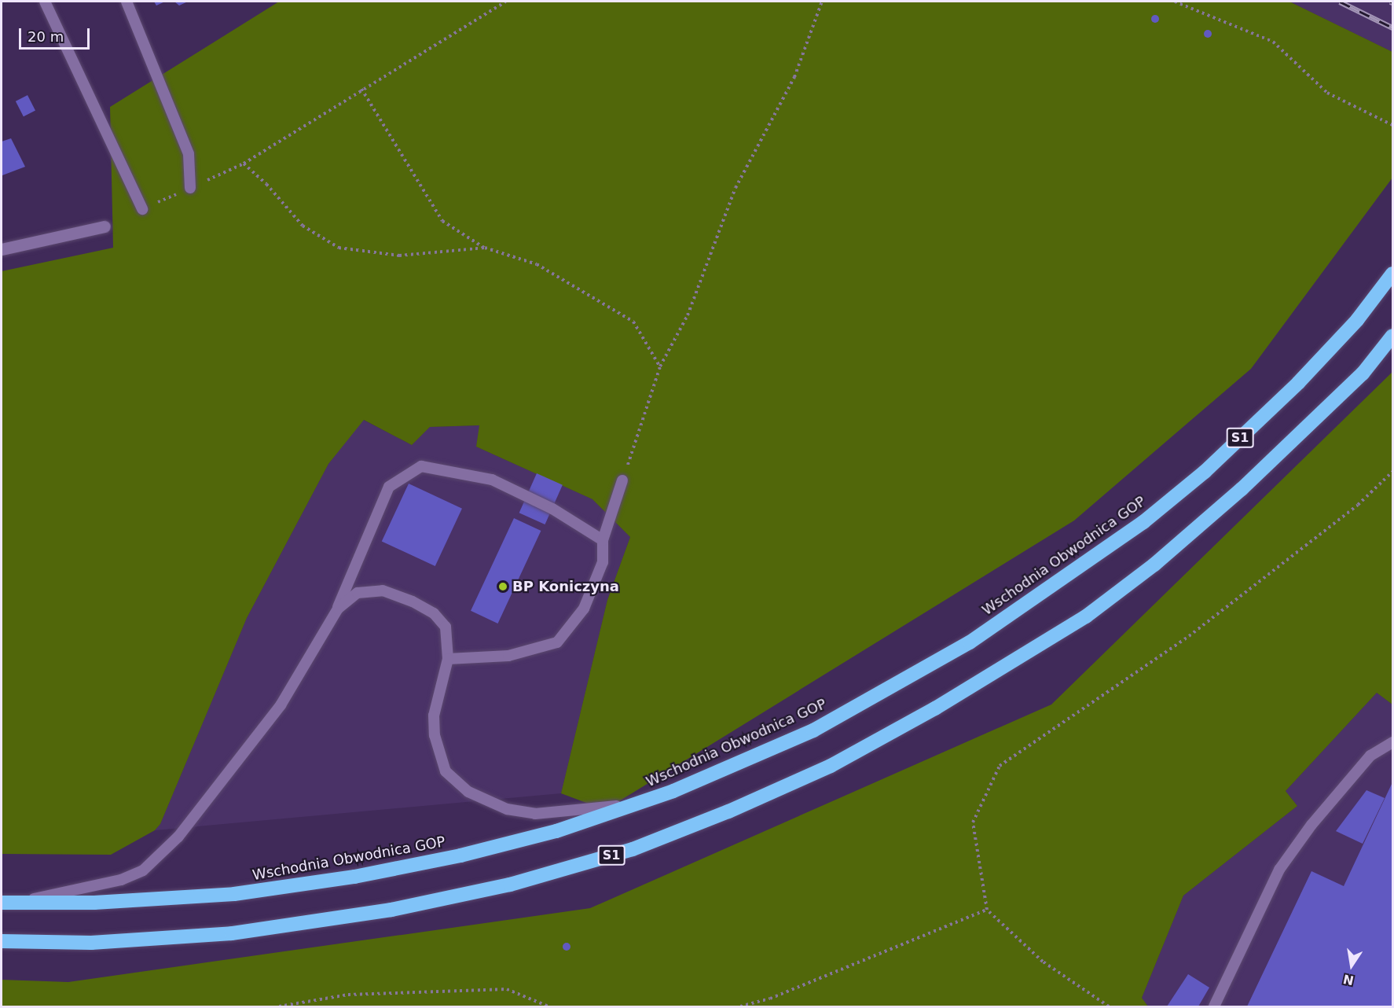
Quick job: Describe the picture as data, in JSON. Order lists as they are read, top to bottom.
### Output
{
  "streets": {
    "highway": ["S1", "Wschodnia Obwodnica GOP"]
  },
  "places": ["BP Koniczyna"],
  "scale_bar": "20 m",
  "north": "bottom"
}
